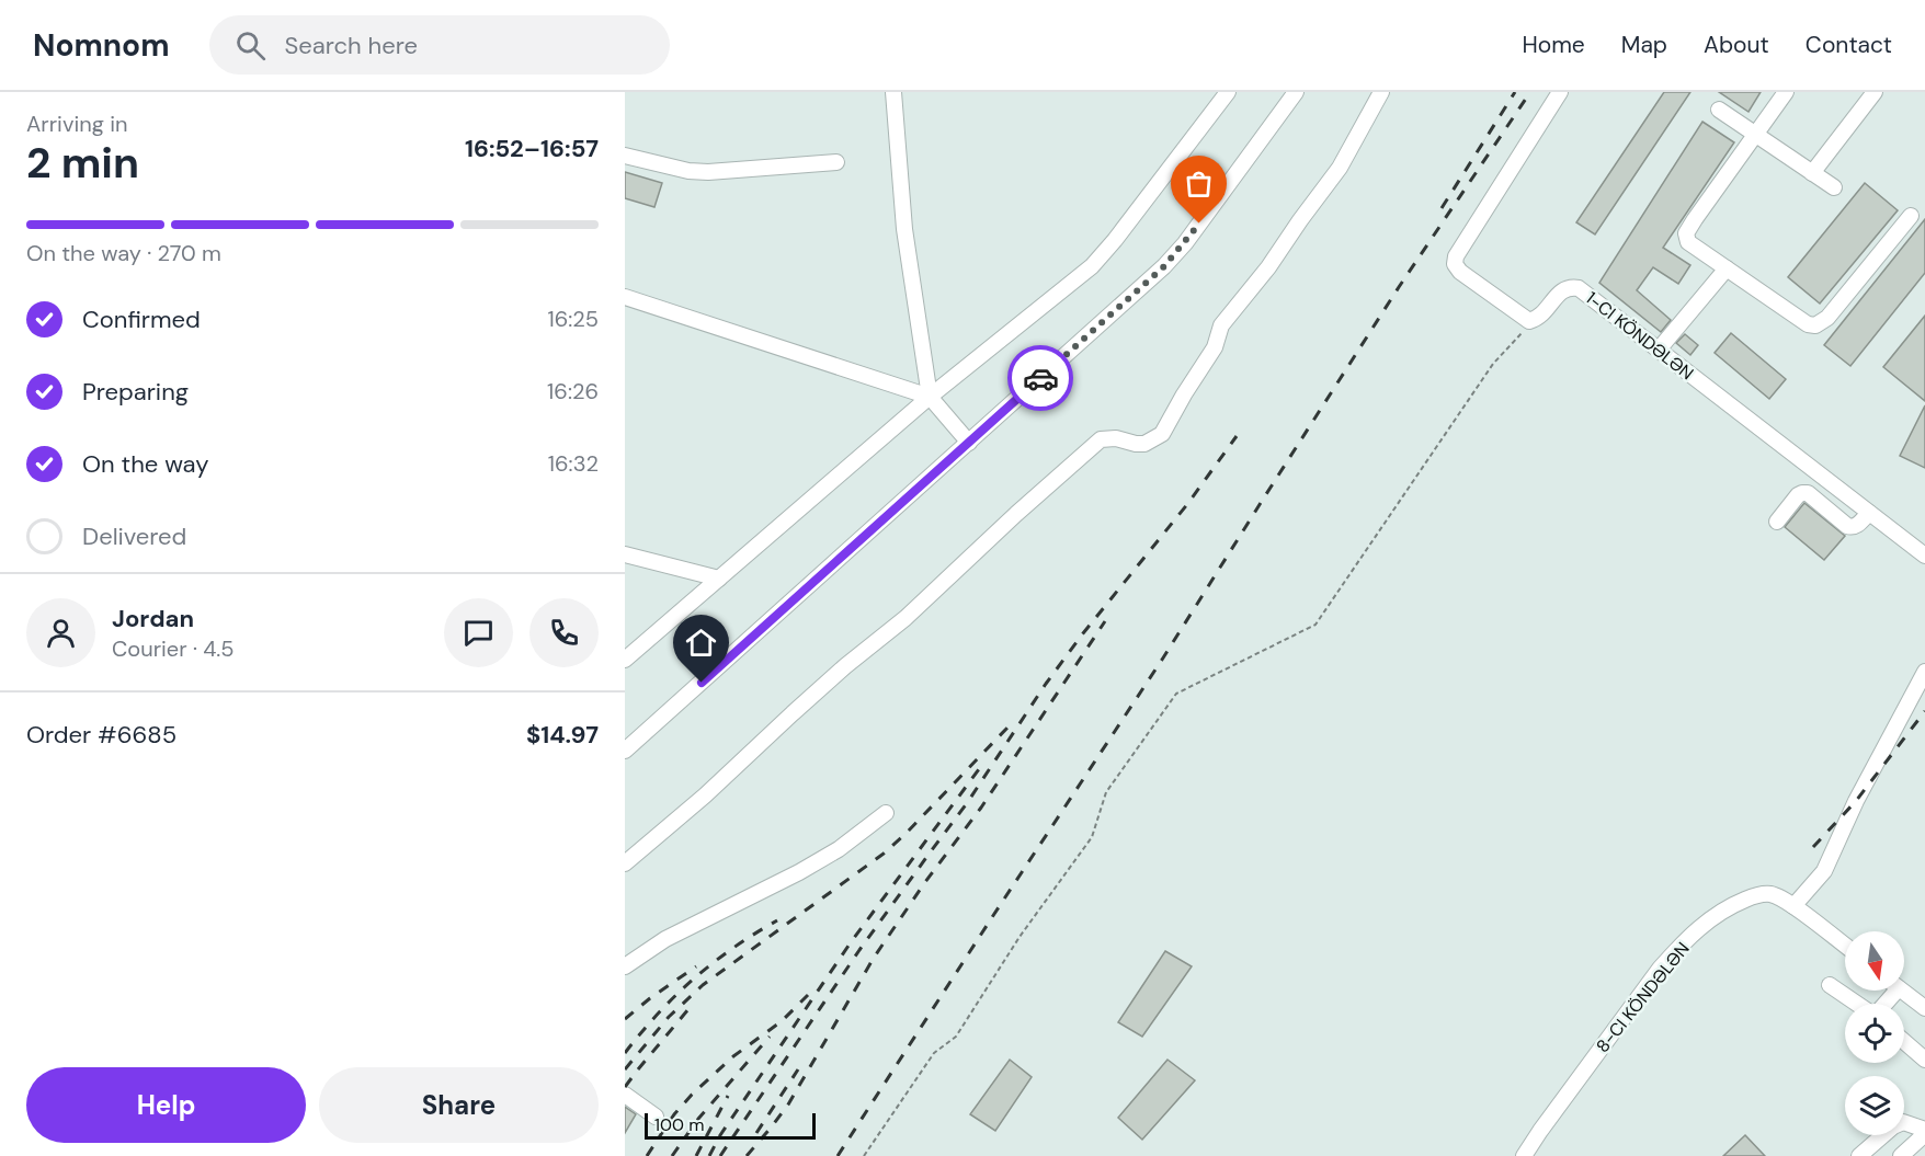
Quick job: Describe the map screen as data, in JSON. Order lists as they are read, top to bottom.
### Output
{
  "streets": {
    "street": ["1-CI KÖNDƏLƏN", "8-CI KÖNDƏLƏN"]
  },
  "scale_bar": "100 m",
  "north": "bottom",
  "page": {
    "header": "Nomnom",
    "search": "Search here",
    "nav": [
      "Home",
      "Map",
      "About",
      "Contact"
    ],
    "heading": ["2 min", "Arriving in", "16:52–16:57"],
    "panel": [
      "Jordan",
      "Courier · 4.5",
      "Order #6685",
      "$14.97"
    ],
    "bar": "On the way · 270 m",
    "list": [
      ["Confirmed", "16:25"],
      ["Preparing", "16:26"],
      ["On the way", "16:32"],
      "Delivered"
    ],
    "buttons": ["Help", "Share"],
    "scale": "100 m"
  }
}
